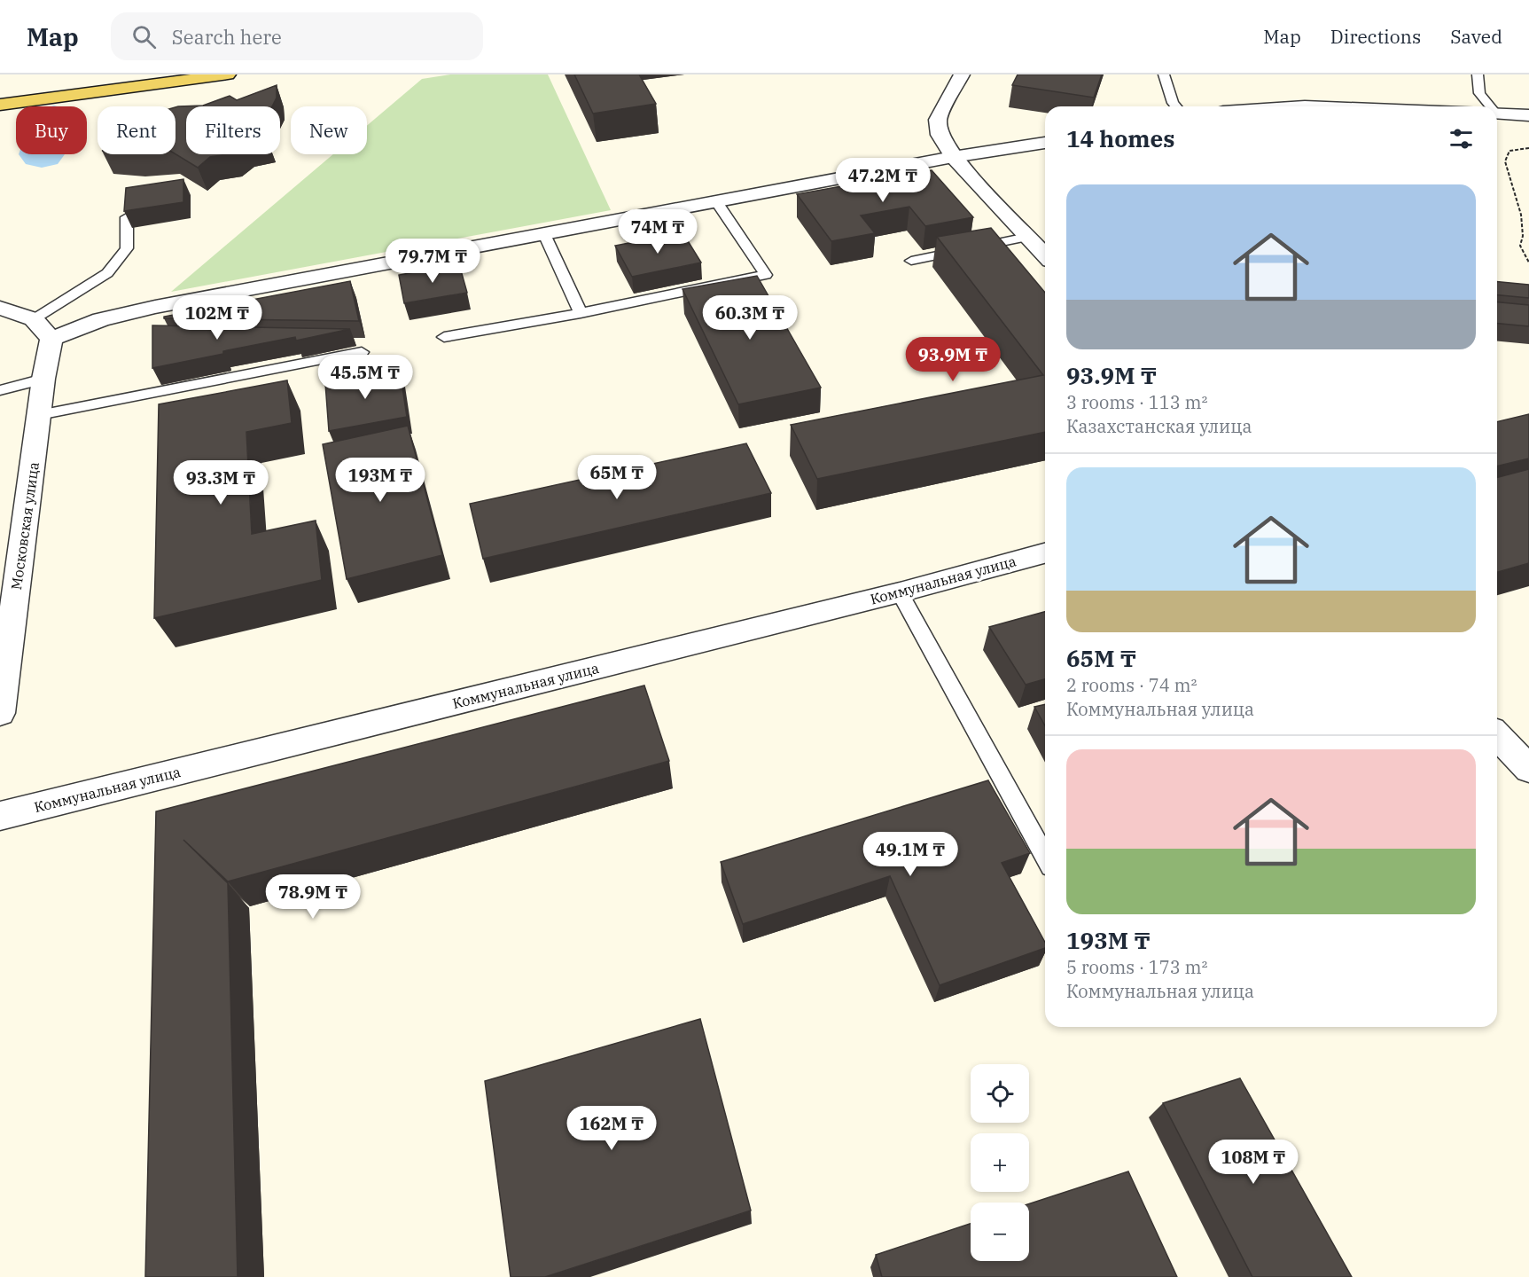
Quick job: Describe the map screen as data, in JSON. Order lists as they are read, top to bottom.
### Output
{
  "streets": {
    "street": ["Московская улица", "Коммунальная улица"]
  },
  "page": {
    "header": "Map",
    "search": "Search here",
    "nav": ["Map", "Directions", "Saved"],
    "chip": [
      "Buy",
      "Rent",
      "Filters",
      "New"
    ],
    "heading": "14 homes",
    "price": [
      "47.2M ₸",
      "74M ₸",
      "79.7M ₸",
      "102M ₸",
      "60.3M ₸",
      "93.9M ₸",
      "45.5M ₸",
      "65M ₸",
      "193M ₸",
      "93.3M ₸",
      "49.1M ₸",
      "78.9M ₸",
      "162M ₸",
      "108M ₸"
    ],
    "list": [
      {
        "name": "93.9M ₸",
        "note": "3 rooms · 113 m² · Казахстанская улица"
      },
      {
        "name": "65M ₸",
        "note": "2 rooms · 74 m² · Коммунальная улица"
      },
      {
        "name": "193M ₸",
        "note": "5 rooms · 173 m² · Коммунальная улица"
      }
    ],
    "map_buttons": ["+", "−"]
  }
}
